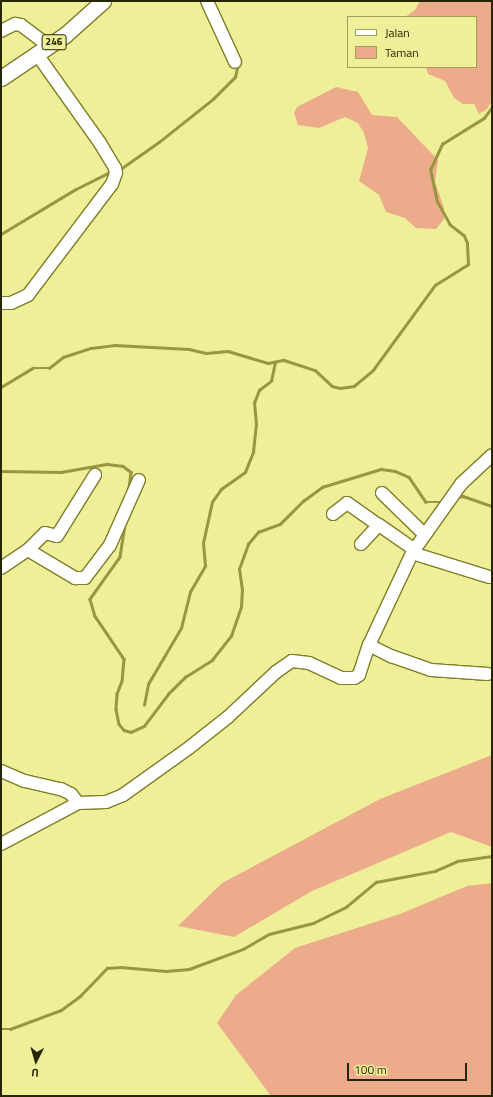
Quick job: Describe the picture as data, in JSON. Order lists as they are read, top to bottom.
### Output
{
  "streets": {
    "main road": ["246"]
  },
  "legend": ["Jalan", "Taman"],
  "scale_bar": "100 m",
  "north": "bottom"
}
